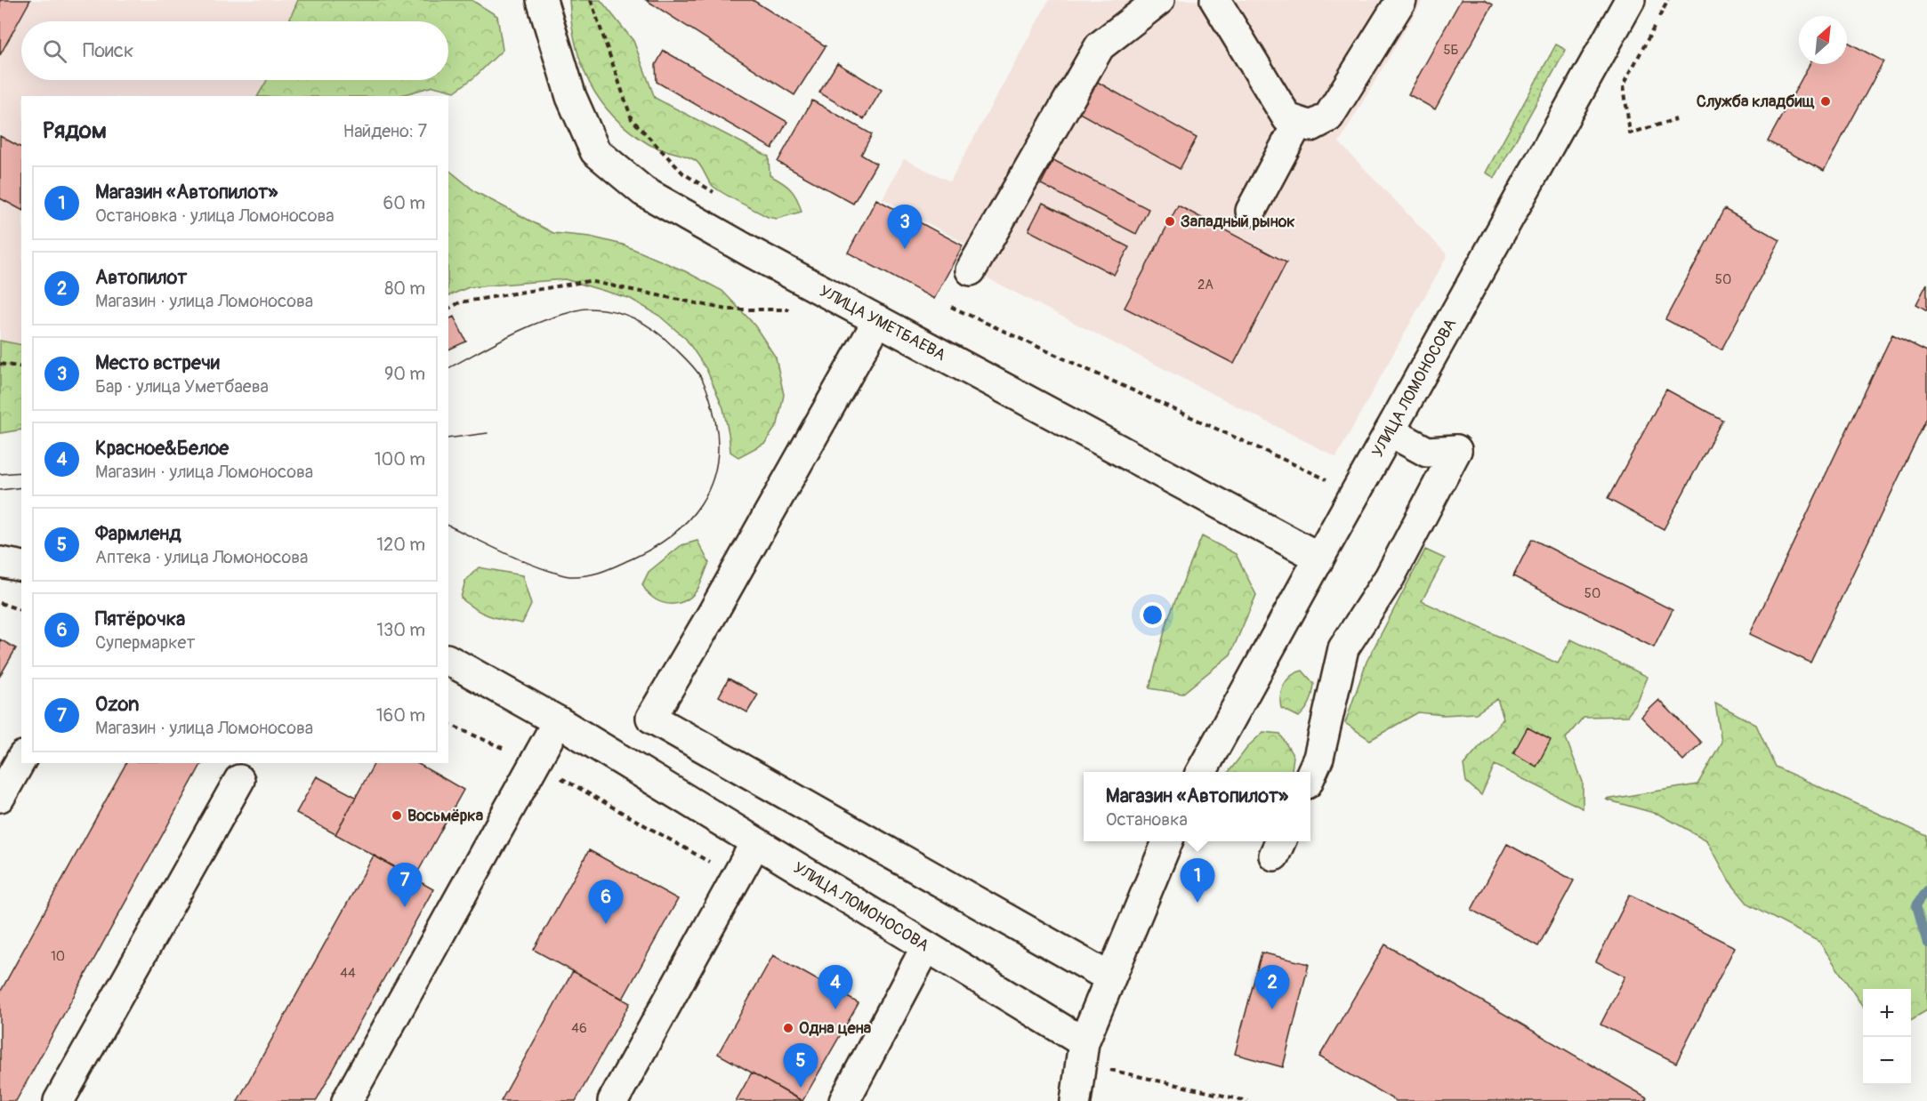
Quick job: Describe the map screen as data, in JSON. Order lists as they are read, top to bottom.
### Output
{
  "streets": {
    "main road": ["УЛИЦА УМЕТБАЕВА", "УЛИЦА ЛОМОНОСОВА"]
  },
  "crossings": [
    ["УЛИЦА УМЕТБАЕВА", "УЛИЦА ЛОМОНОСОВА"]
  ],
  "places": [
    "Служба кладбищ",
    "Западный рынок",
    "Восьмёрка",
    "Одна цена"
  ],
  "house_numbers": [
    "5Б",
    "50",
    "2А",
    "50",
    "10",
    "44",
    "46"
  ],
  "north": "top right",
  "page": {
    "search": "Поиск",
    "heading": ["Рядом", "Найдено: 7"],
    "list": [
      {
        "mark": "1",
        "name": "Магазин «Автопилот»",
        "note": "Остановка · улица Ломоносова",
        "value": "60 m"
      },
      {
        "mark": "2",
        "name": "Автопилот",
        "note": "Магазин · улица Ломоносова",
        "value": "80 m"
      },
      {
        "mark": "3",
        "name": "Место встречи",
        "note": "Бар · улица Уметбаева",
        "value": "90 m"
      },
      {
        "mark": "4",
        "name": "Красное&Белое",
        "note": "Магазин · улица Ломоносова",
        "value": "100 m"
      },
      {
        "mark": "5",
        "name": "Фармленд",
        "note": "Аптека · улица Ломоносова",
        "value": "120 m"
      },
      {
        "mark": "6",
        "name": "Пятёрочка",
        "note": "Супермаркет",
        "value": "130 m"
      },
      {
        "mark": "7",
        "name": "Ozon",
        "note": "Магазин · улица Ломоносова",
        "value": "160 m"
      }
    ],
    "pins": [
      "3",
      "1",
      "7",
      "6",
      "2",
      "4",
      "5"
    ],
    "popup": ["Магазин «Автопилот»", "Остановка"],
    "map_buttons": ["+", "−"]
  }
}
